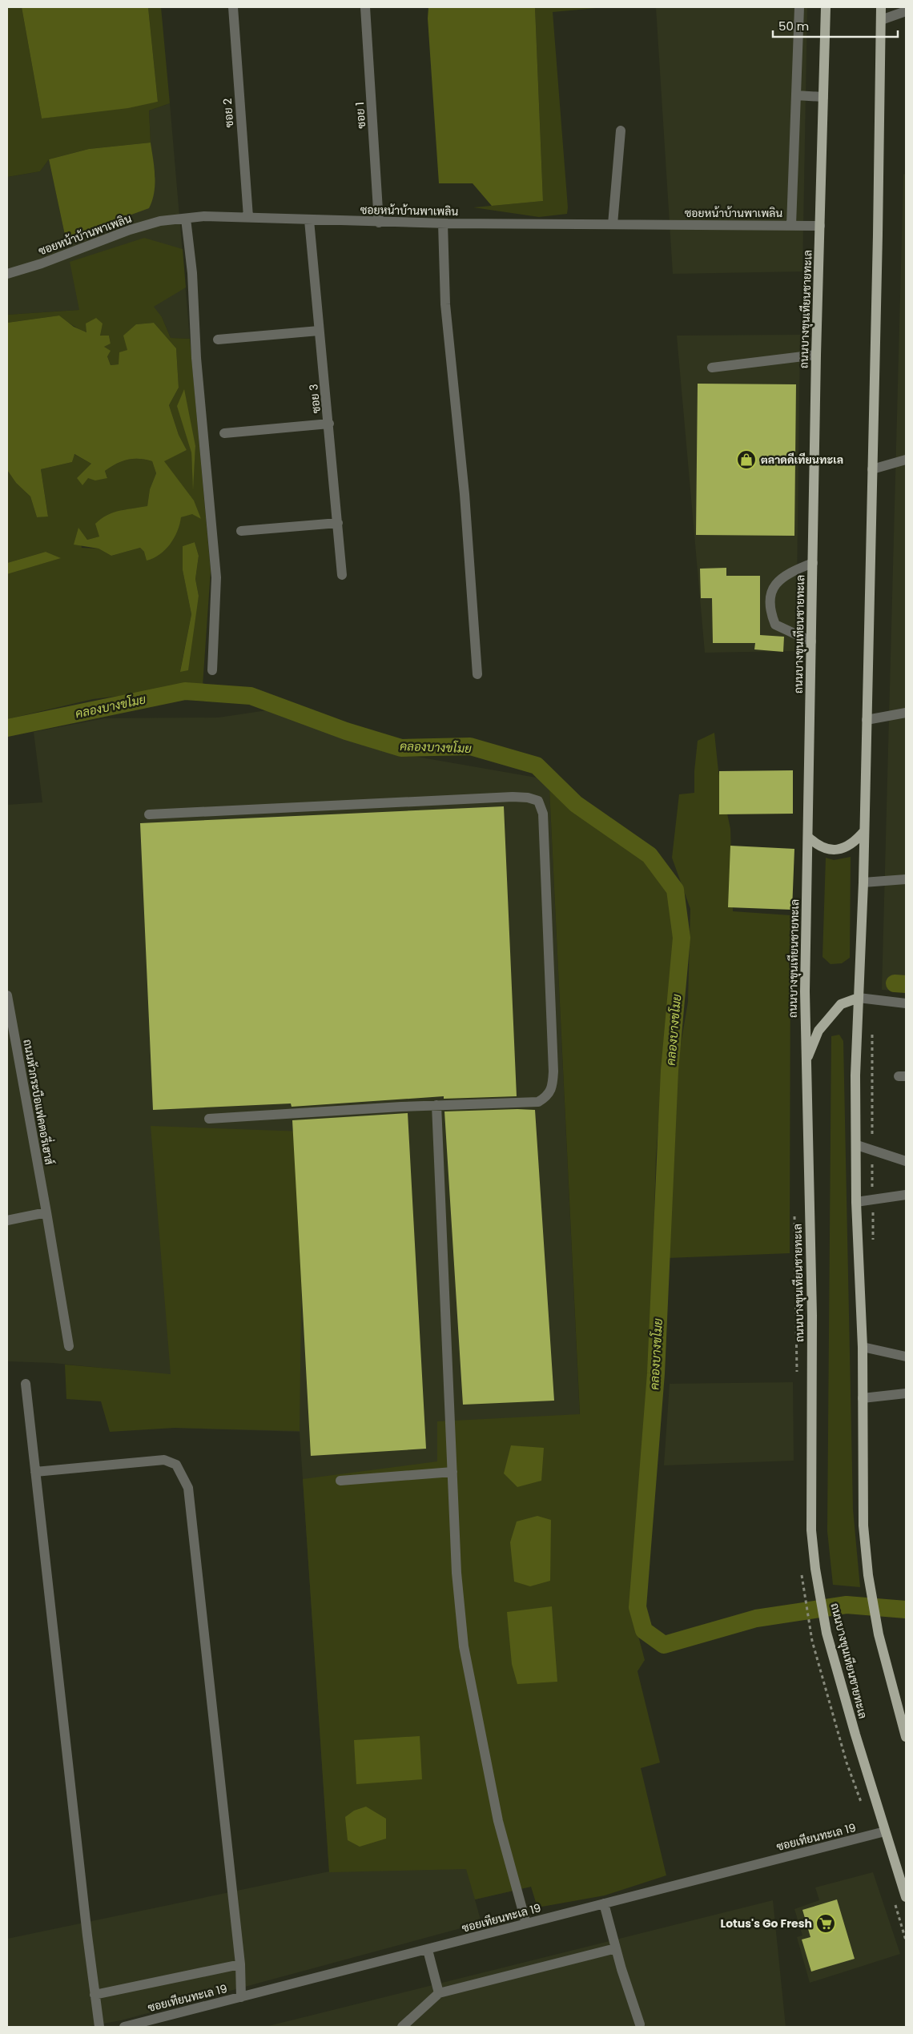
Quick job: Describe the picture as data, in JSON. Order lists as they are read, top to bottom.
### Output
{
  "streets": {
    "main road": ["ถนนบางขุนเทียนชายทะเล"],
    "street": [
      "ซอย 2",
      "ซอย 1",
      "ซอยหน้าบ้านพาเพลิน",
      "ซอย 3",
      "ถนนหัวกระบือแฟคตอรี่เฮาส์",
      "ซอยเทียนทะเล 19"
    ]
  },
  "crossings": [
    ["ซอย 2", "ซอยหน้าบ้านพาเพลิน"],
    ["ซอย 1", "ซอยหน้าบ้านพาเพลิน"],
    ["ซอยหน้าบ้านพาเพลิน", "ถนนบางขุนเทียนชายทะเล"],
    ["ซอยหน้าบ้านพาเพลิน", "ซอย 3"],
    ["ถนนบางขุนเทียนชายทะเล", "ซอยเทียนทะเล 19"]
  ],
  "water": ["คลองบางขโมย"],
  "places": {
    "shop": ["ตลาดดีเทียนทะเล"],
    "supermarket": ["Lotus's Go Fresh"]
  },
  "scale_bar": "50 m"
}
